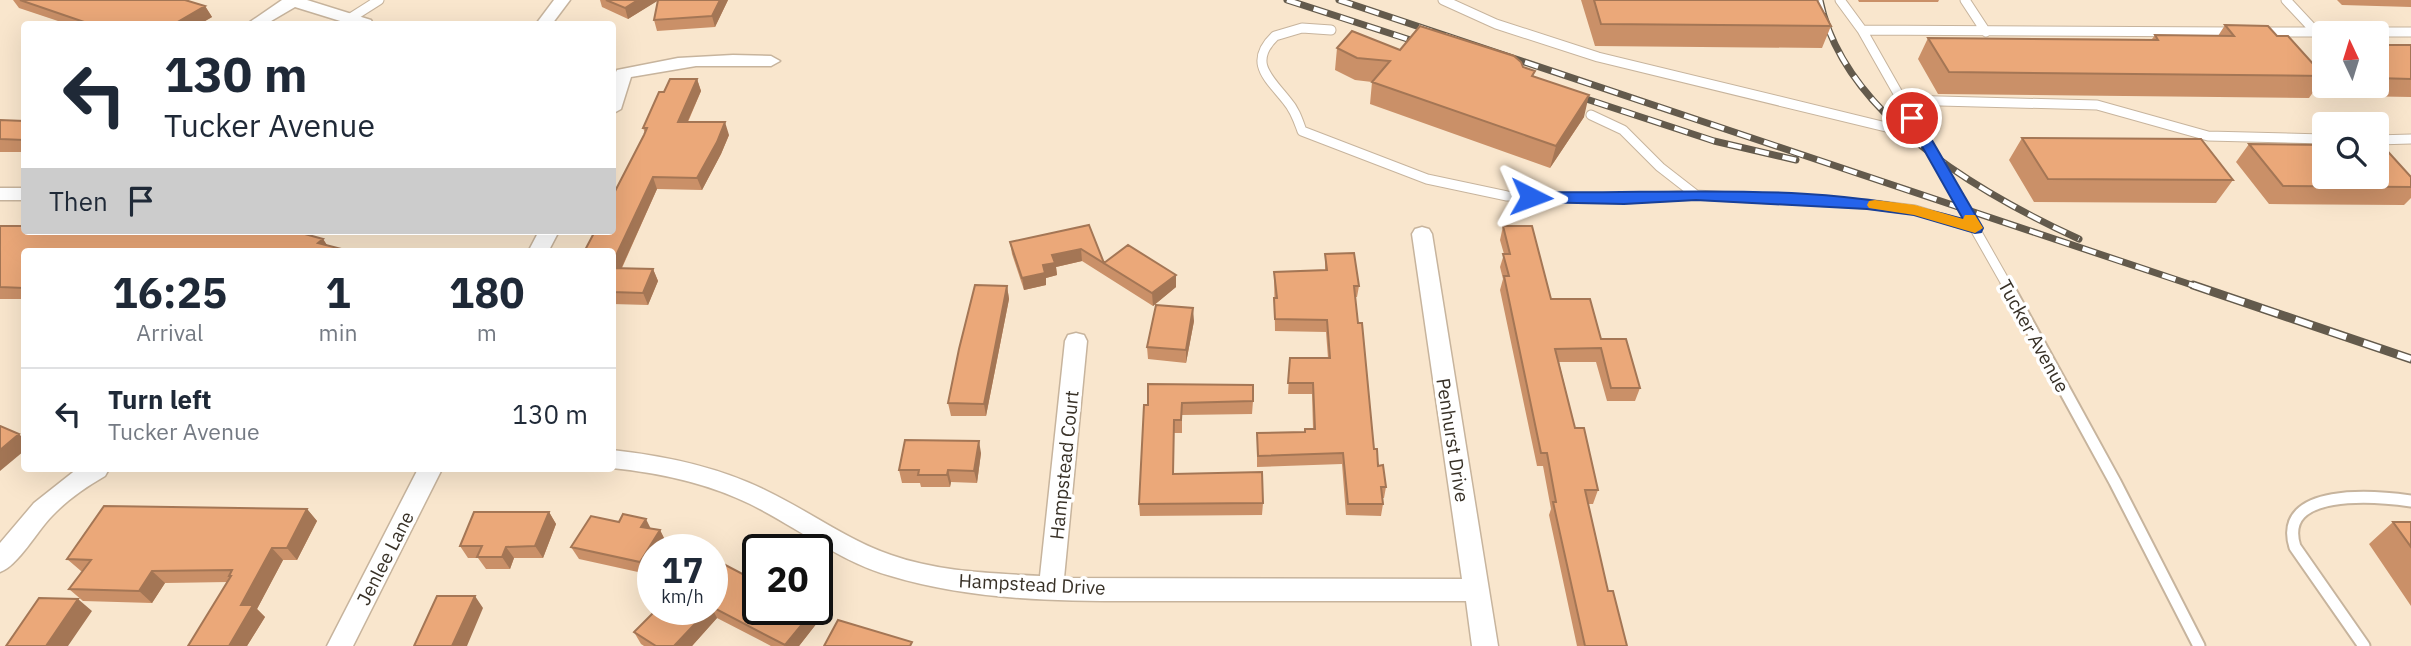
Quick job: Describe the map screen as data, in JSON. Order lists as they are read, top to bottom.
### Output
{
  "streets": {
    "street": [
      "Penhurst Drive",
      "Hampstead Court",
      "Jenlee Lane",
      "Hampstead Drive"
    ],
    "lane": ["Tucker Avenue"]
  },
  "crossings": [
    ["Penhurst Drive", "Hampstead Drive"],
    ["Hampstead Court", "Hampstead Drive"]
  ],
  "north": "top",
  "page": {
    "turn": ["130 m", "Tucker Avenue"],
    "then": "Then",
    "eta": [
      "16:25",
      "Arrival",
      "1",
      "min",
      "180",
      "m"
    ],
    "list": [
      {
        "name": "Turn left",
        "note": "Tucker Avenue",
        "value": "130 m"
      }
    ],
    "speed": "17 km/h",
    "limit": "20"
  }
}
